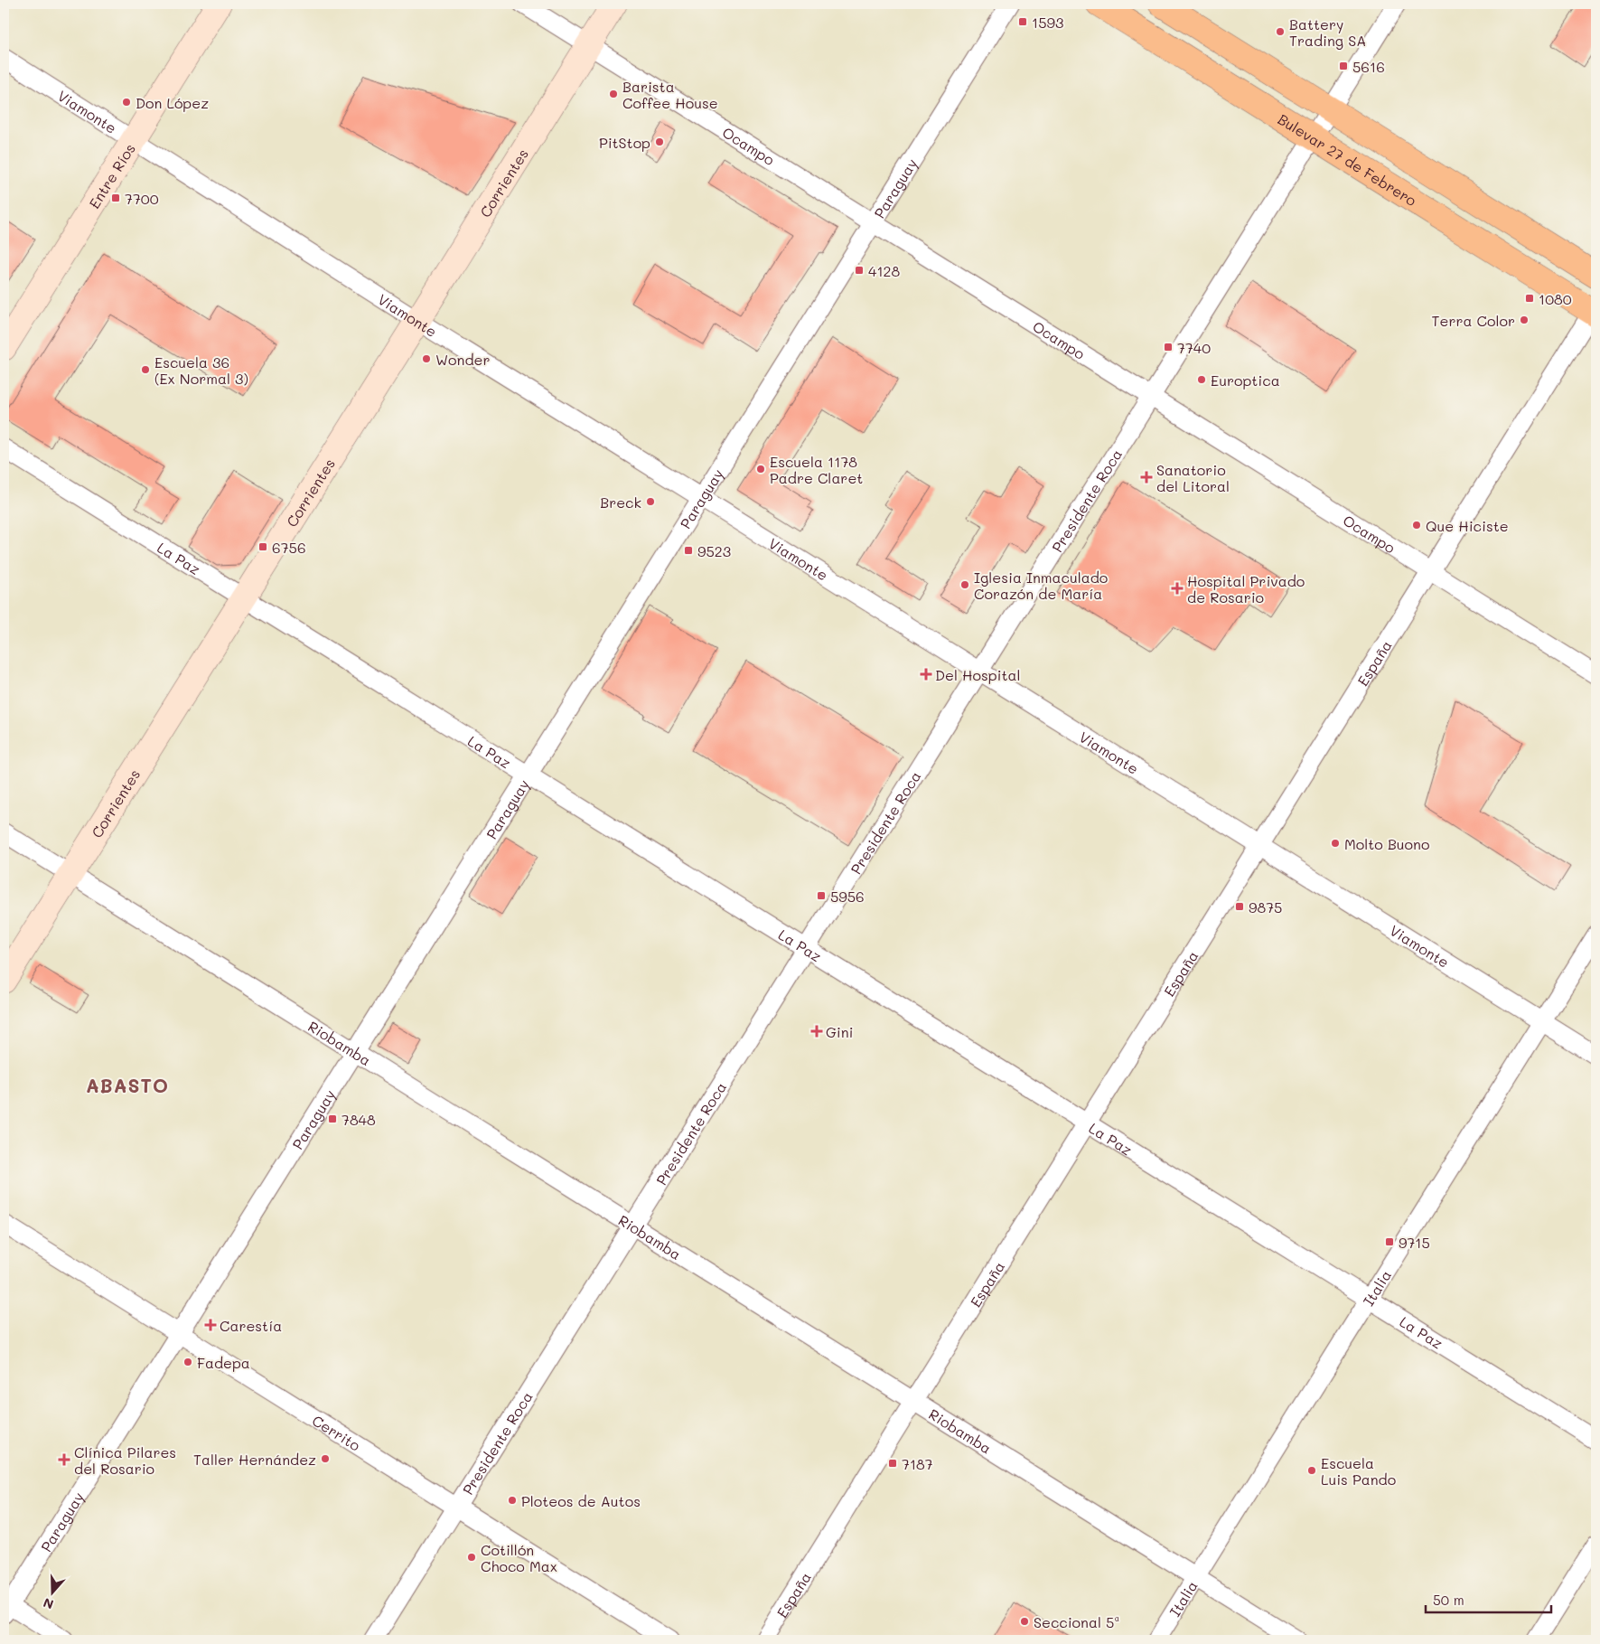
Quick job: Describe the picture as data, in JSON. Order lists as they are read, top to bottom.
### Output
{
  "streets": {
    "main road": ["Bulevar 27 de Febrero", "Entre Ríos", "Corrientes"],
    "street": [
      "Viamonte",
      "Ocampo",
      "Paraguay",
      "Presidente Roca",
      "La Paz",
      "España",
      "Riobamba",
      "Italia",
      "Cerrito"
    ]
  },
  "crossings": [
    ["Viamonte", "Entre Ríos"],
    ["Viamonte", "Corrientes"],
    ["Viamonte", "Paraguay"],
    ["Viamonte", "Presidente Roca"],
    ["Viamonte", "España"],
    ["Viamonte", "Italia"],
    ["Ocampo", "Corrientes"],
    ["Ocampo", "Paraguay"],
    ["Ocampo", "Presidente Roca"],
    ["Ocampo", "España"],
    ["Bulevar 27 de Febrero", "Presidente Roca"],
    ["Bulevar 27 de Febrero", "España"],
    ["Corrientes", "La Paz"],
    ["Corrientes", "Riobamba"],
    ["Paraguay", "La Paz"],
    ["Paraguay", "Riobamba"],
    ["Paraguay", "Cerrito"],
    ["Presidente Roca", "La Paz"],
    ["Presidente Roca", "Riobamba"],
    ["Presidente Roca", "Cerrito"],
    ["La Paz", "España"],
    ["La Paz", "Italia"],
    ["España", "Riobamba"],
    ["Riobamba", "Italia"]
  ],
  "districts": ["ABASTO"],
  "places": {
    "transit": [
      "1593",
      "5616",
      "7700",
      "4128",
      "1080",
      "7740",
      "6756",
      "9523",
      "5956",
      "9875",
      "7848",
      "9715",
      "7187"
    ],
    "other": [
      "Battery Trading SA",
      "Barista Coffee House",
      "Don López",
      "PitStop",
      "Terra Color",
      "Wonder",
      "Escuela 36 (Ex Normal 3)",
      "Europtica",
      "Escuela 1178 Padre Claret",
      "Breck",
      "Que Hiciste",
      "Iglesia Inmaculado Corazón de María",
      "Molto Buono",
      "Fadepa",
      "Taller Hernández",
      "Escuela Luis Pando",
      "Ploteos de Autos",
      "Cotillón Choco Max",
      "Seccional 5ª"
    ],
    "health": [
      "Sanatorio del Litoral",
      "Hospital Privado de Rosario",
      "Del Hospital",
      "Gini",
      "Carestía",
      "Clínica Pilares del Rosario"
    ]
  },
  "scale_bar": "50 m",
  "north": "bottom"
}
